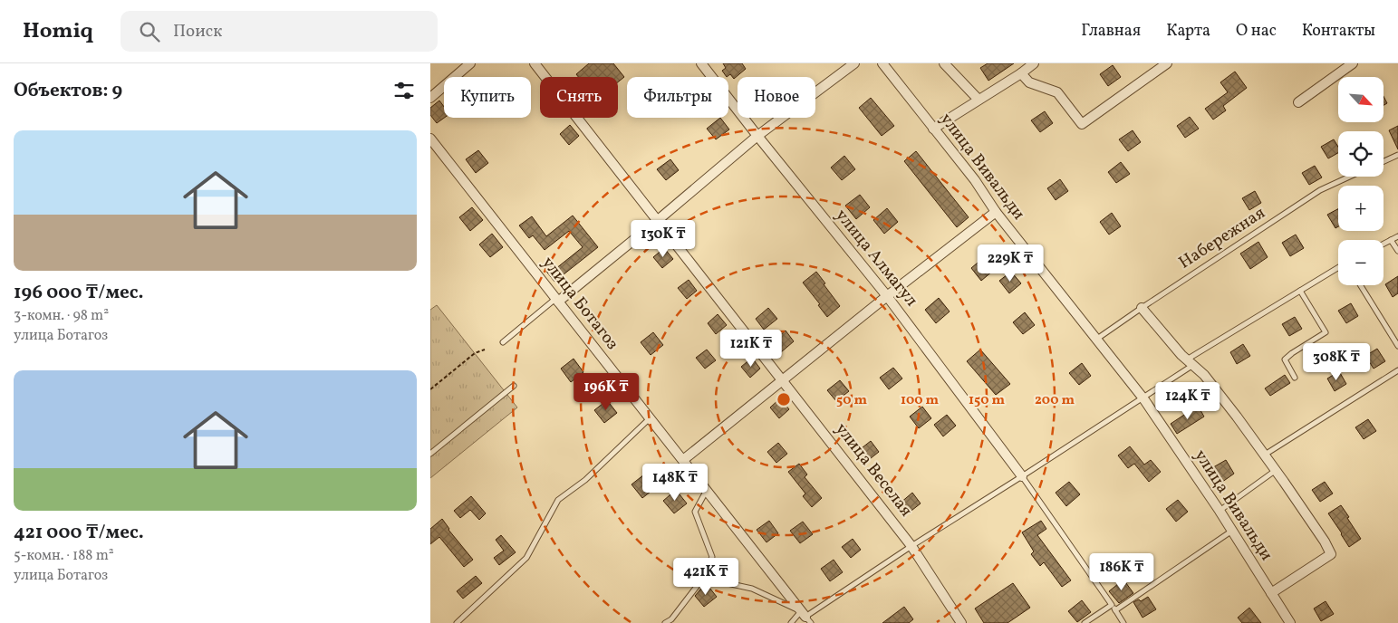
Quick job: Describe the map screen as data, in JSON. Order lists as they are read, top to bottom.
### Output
{
  "streets": {
    "street": [
      "улица Вивальди",
      "улица Алмагул",
      "улица Ботагоз",
      "улица Веселая"
    ],
    "lane": ["Набережная"]
  },
  "crossings": [
    ["улица Вивальди", "Набережная"]
  ],
  "north": "bottom right",
  "page": {
    "header": "Homiq",
    "search": "Поиск",
    "nav": [
      "Главная",
      "Карта",
      "О нас",
      "Контакты"
    ],
    "heading": "Объектов: 9",
    "map_buttons": ["+", "−"],
    "chip": [
      "Купить",
      "Снять",
      "Фильтры",
      "Новое"
    ],
    "list": [
      {
        "name": "196 000 ₸/мес.",
        "note": "3-комн. · 98 m² · улица Ботагоз"
      },
      {
        "name": "421 000 ₸/мес.",
        "note": "5-комн. · 188 m² · улица Ботагоз"
      }
    ],
    "price": [
      "130K ₸",
      "229K ₸",
      "121K ₸",
      "308K ₸",
      "196K ₸",
      "124K ₸",
      "148K ₸",
      "186K ₸",
      "421K ₸"
    ]
  },
  "rings": [
    "50 m",
    "100 m",
    "150 m",
    "200 m"
  ]
}
